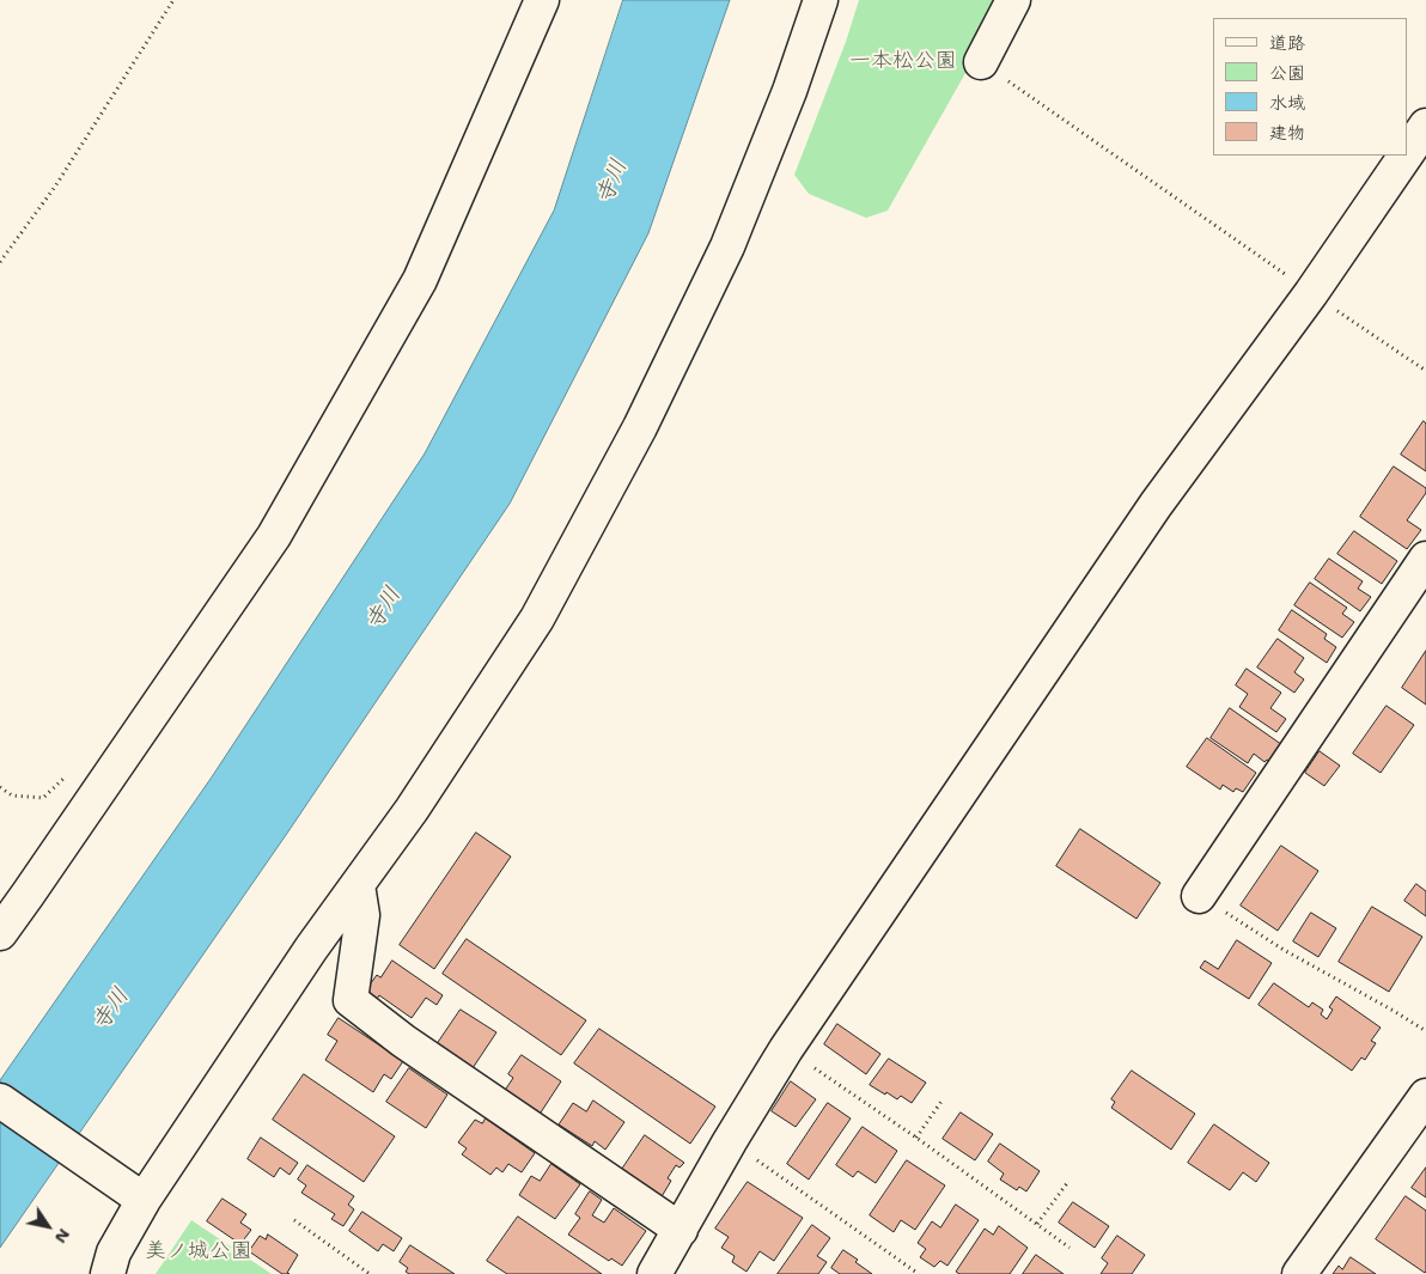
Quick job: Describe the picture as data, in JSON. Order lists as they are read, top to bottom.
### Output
{
  "water": ["寺川"],
  "parks": ["一本松公園", "美ノ城公園"],
  "legend": [
    "道路",
    "公園",
    "水域",
    "建物"
  ],
  "north": "bottom right"
}
